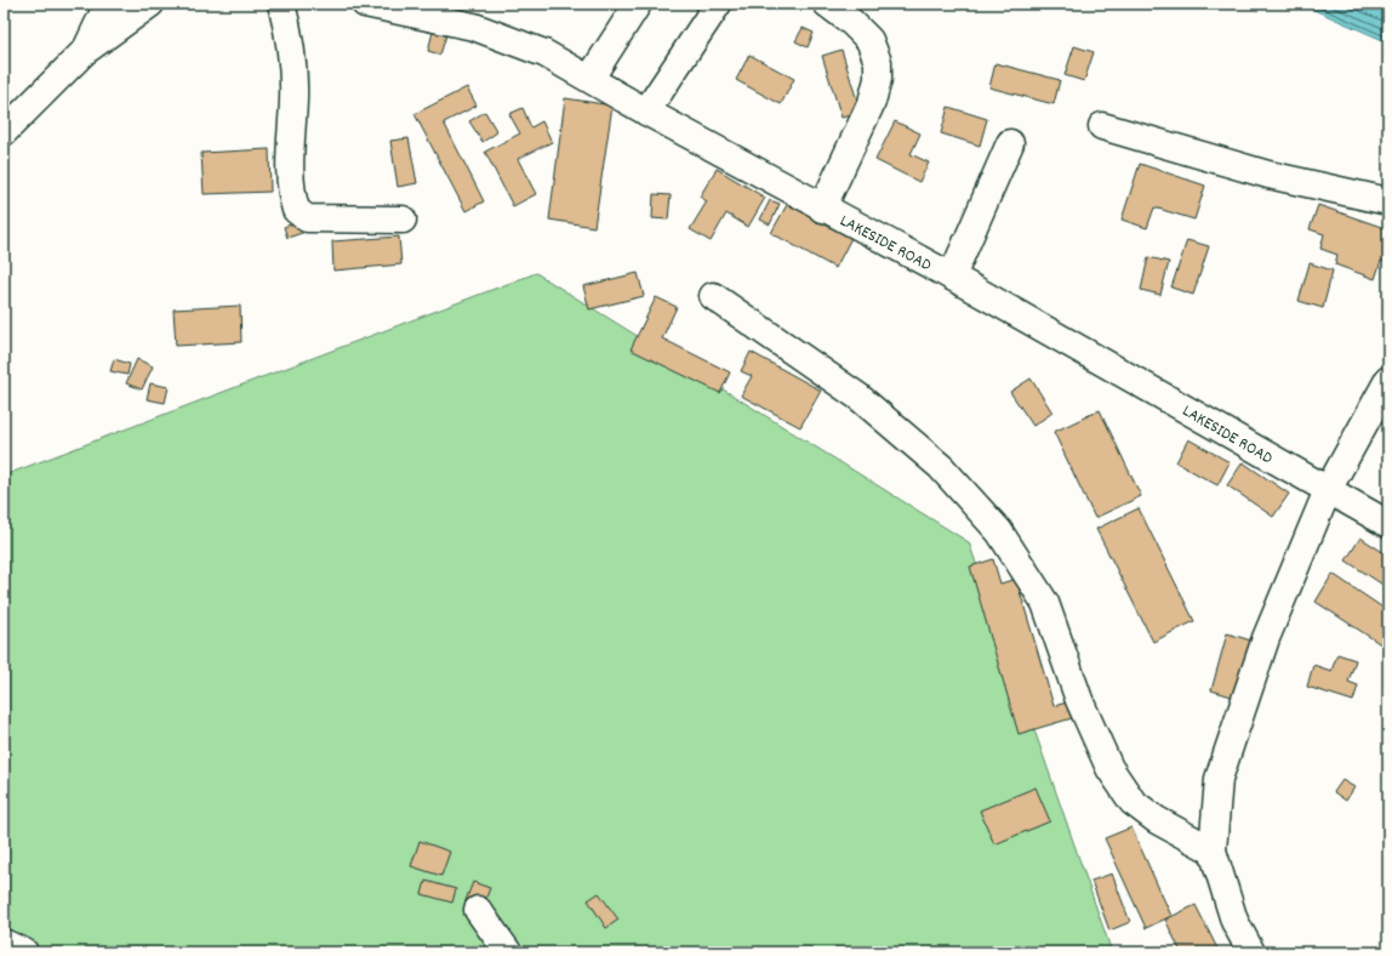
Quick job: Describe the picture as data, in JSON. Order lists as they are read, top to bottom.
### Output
{
  "streets": {
    "street": ["LAKESIDE ROAD"]
  }
}
